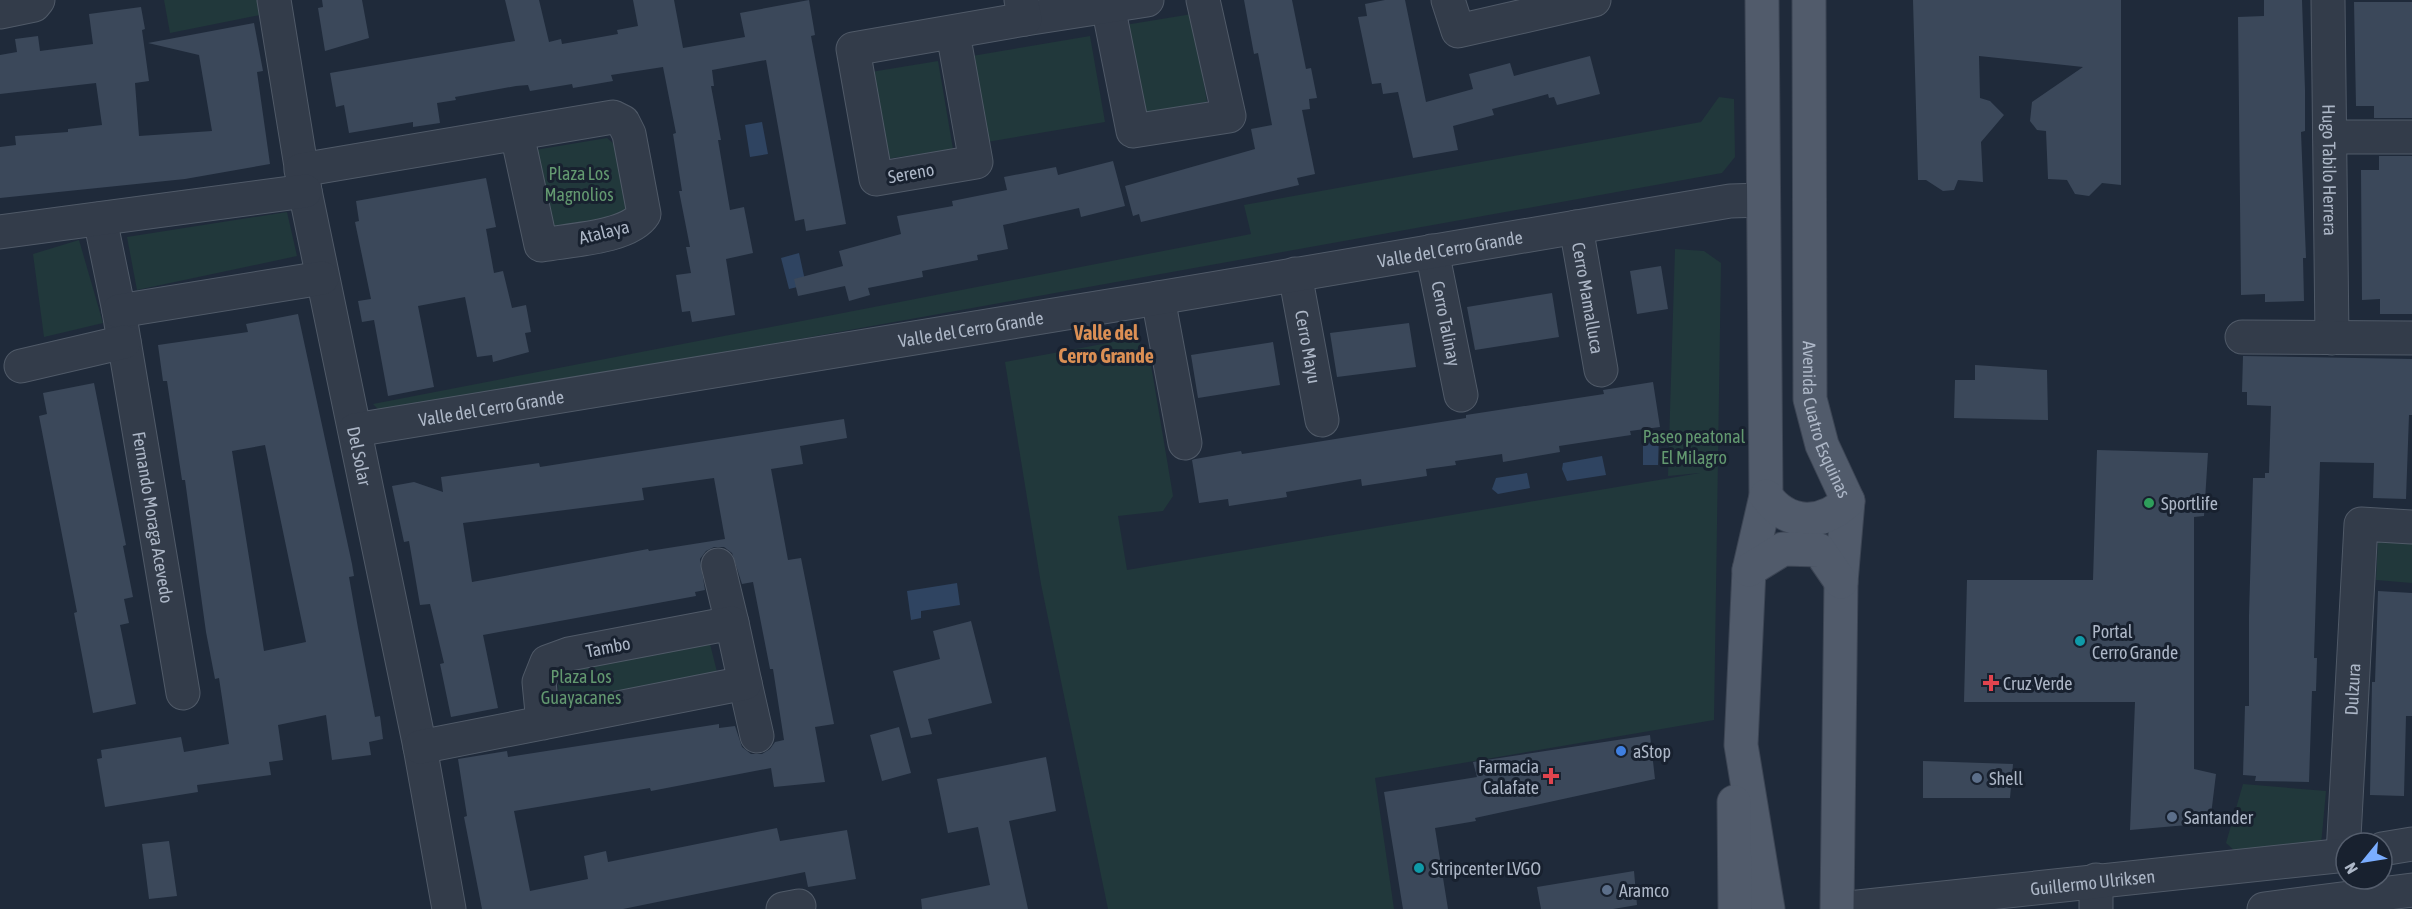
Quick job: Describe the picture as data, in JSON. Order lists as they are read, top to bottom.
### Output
{
  "streets": {
    "main road": ["Avenida Cuatro Esquinas"],
    "street": [
      "Hugo Tabilo Herrera",
      "Sereno",
      "Atalaya",
      "Valle del Cerro Grande",
      "Cerro Mamalluca",
      "Cerro Talinay",
      "Cerro Mayu",
      "Del Solar",
      "Fernando Moraga Acevedo",
      "Tambo",
      "Dulzura",
      "Guillermo Ulriksen"
    ]
  },
  "crossings": [
    ["Atalaya", "Del Solar"],
    ["Valle del Cerro Grande", "Cerro Mamalluca"],
    ["Valle del Cerro Grande", "Cerro Talinay"],
    ["Valle del Cerro Grande", "Cerro Mayu"],
    ["Valle del Cerro Grande", "Del Solar"],
    ["Avenida Cuatro Esquinas", "Guillermo Ulriksen"]
  ],
  "districts": ["Valle del Cerro Grande"],
  "parks": ["Plaza Los Magnolios", "Paseo peatonal El Milagro", "Plaza Los Guayacanes"],
  "places": {
    "other": [
      "Sportlife",
      "Portal Cerro Grande",
      "aStop",
      "Shell",
      "Santander",
      "Stripcenter LVGO",
      "Aramco"
    ],
    "health": ["Cruz Verde", "Farmacia Calafate"]
  },
  "north": "bottom left"
}
